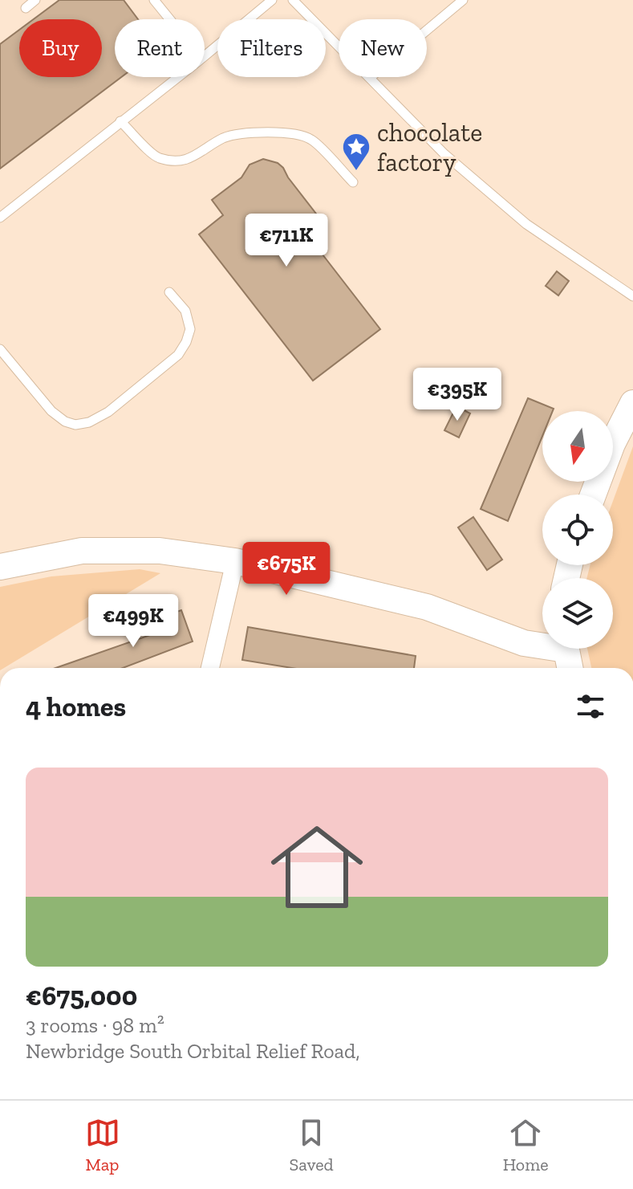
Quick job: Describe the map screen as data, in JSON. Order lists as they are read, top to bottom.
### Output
{
  "places": {
    "place": ["chocolate factory"]
  },
  "north": "bottom",
  "page": {
    "chip": [
      "Buy",
      "Rent",
      "Filters",
      "New"
    ],
    "price": [
      "€711K",
      "€395K",
      "€675K",
      "€499K"
    ],
    "heading": "4 homes",
    "list": [
      {
        "name": "€675,000",
        "note": "3 rooms · 98 m² · Newbridge South Orbital Relief Road,"
      }
    ],
    "tabs": ["Map", "Saved", "Home"]
  }
}
